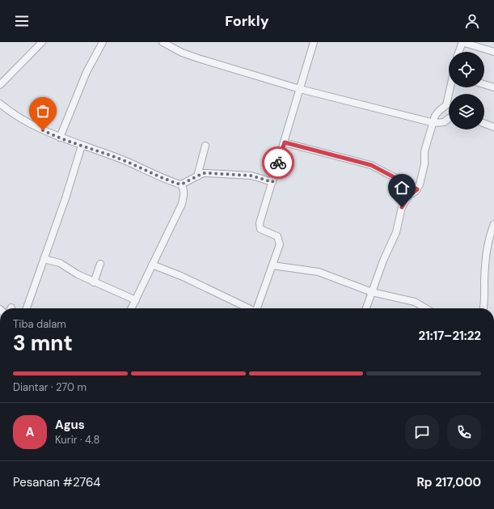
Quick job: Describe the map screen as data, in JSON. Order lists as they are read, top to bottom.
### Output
{
  "page": {
    "header": "Forkly",
    "heading": ["3 mnt", "Tiba dalam", "21:17–21:22"],
    "panel": [
      "Agus",
      "Kurir · 4.8",
      "Pesanan #2764",
      "Rp 217,000"
    ],
    "bar": "Diantar · 270 m",
    "round": "A"
  }
}
